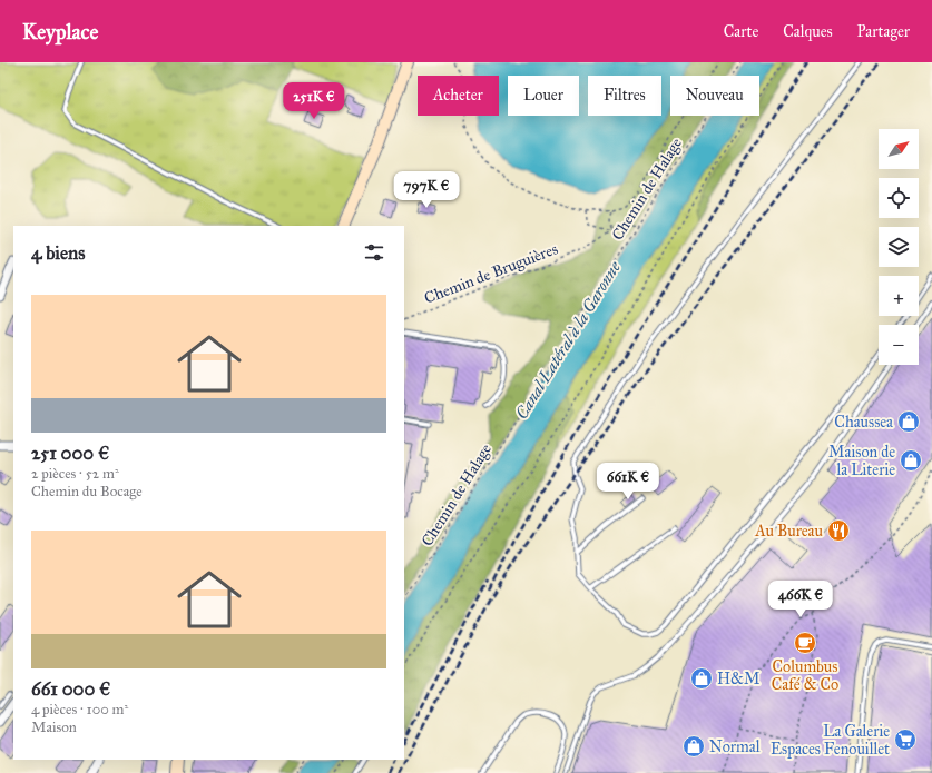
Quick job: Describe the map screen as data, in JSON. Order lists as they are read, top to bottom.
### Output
{
  "streets": {
    "path": ["Chemin de Halage", "Chemin de Bruguières"]
  },
  "crossings": [
    ["Chemin de Halage", "Chemin de Bruguières"]
  ],
  "water": ["Canal Latéral à la Garonne"],
  "places": {
    "shop": [
      "Chaussea",
      "Maison de la Literie",
      "H&M",
      "Normal"
    ],
    "restaurant": ["Au Bureau"],
    "cafe": ["Columbus Café & Co"],
    "supermarket": ["La Galerie Espaces Fenouillet"]
  },
  "north": "top right",
  "page": {
    "header": "Keyplace",
    "nav": ["Carte", "Calques", "Partager"],
    "chip": [
      "Acheter",
      "Louer",
      "Filtres",
      "Nouveau"
    ],
    "price": [
      "251K €",
      "797K €",
      "661K €",
      "466K €"
    ],
    "map_buttons": ["+", "−"],
    "heading": "4 biens",
    "list": [
      {
        "name": "251 000 €",
        "note": "2 pièces · 52 m² · Chemin du Bocage"
      },
      {
        "name": "661 000 €",
        "note": "4 pièces · 100 m² · Maison"
      }
    ]
  }
}
